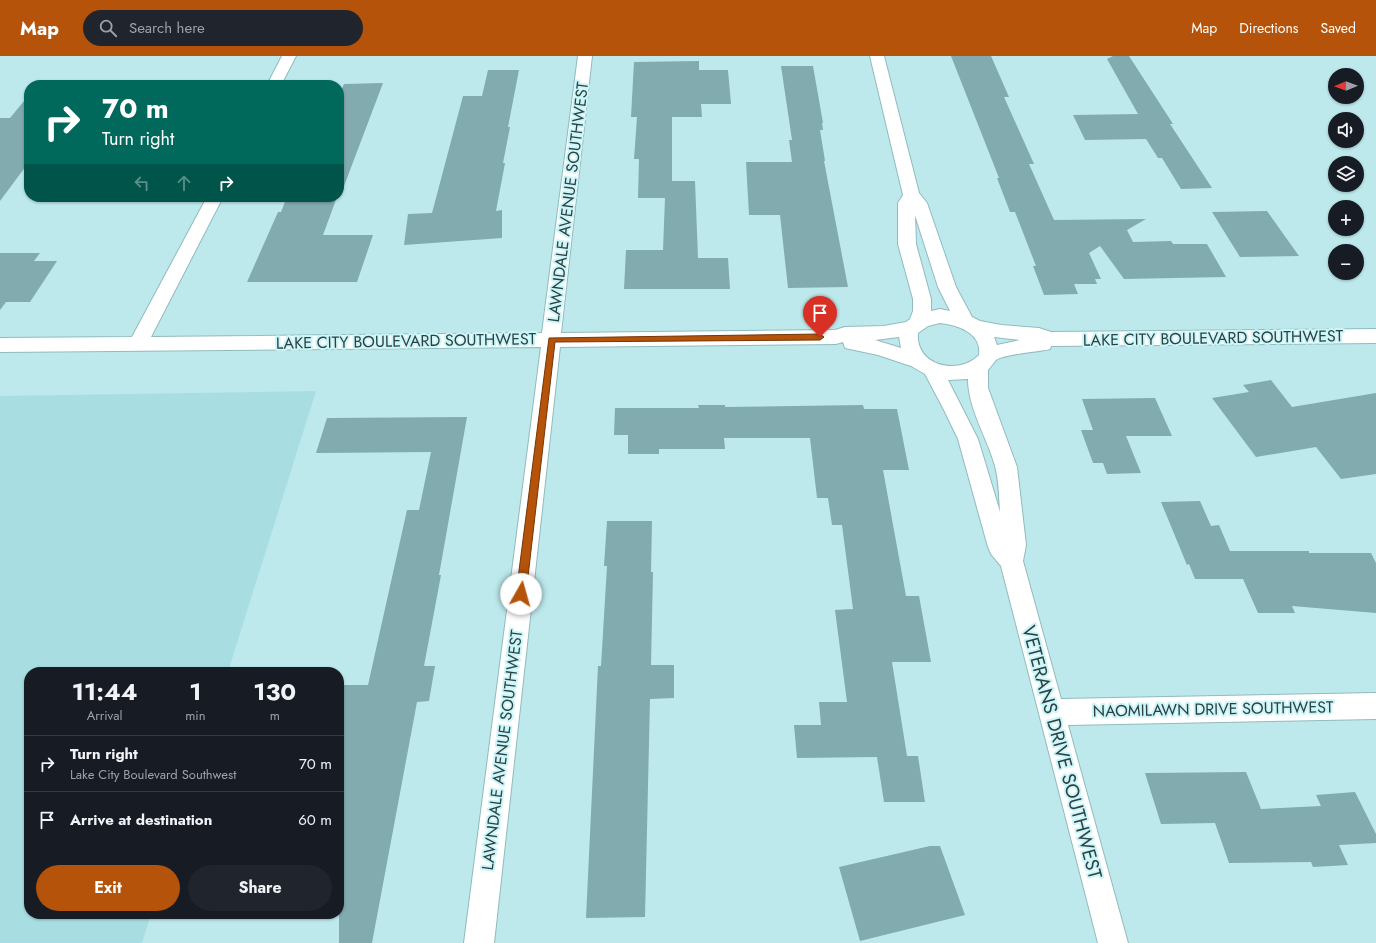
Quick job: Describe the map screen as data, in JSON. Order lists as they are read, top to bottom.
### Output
{
  "streets": {
    "street": [
      "LAWNDALE AVENUE SOUTHWEST",
      "LAKE CITY BOULEVARD SOUTHWEST",
      "NAOMILAWN DRIVE SOUTHWEST",
      "VETERANS DRIVE SOUTHWEST"
    ]
  },
  "crossings": [
    ["LAWNDALE AVENUE SOUTHWEST", "LAKE CITY BOULEVARD SOUTHWEST"],
    ["LAKE CITY BOULEVARD SOUTHWEST", "VETERANS DRIVE SOUTHWEST"],
    ["NAOMILAWN DRIVE SOUTHWEST", "VETERANS DRIVE SOUTHWEST"]
  ],
  "north": "left",
  "page": {
    "header": "Map",
    "search": "Search here",
    "nav": ["Map", "Directions", "Saved"],
    "map_buttons": ["+", "−"],
    "turn": ["70 m", "Turn right"],
    "eta": [
      "11:44",
      "Arrival",
      "1",
      "min",
      "130",
      "m"
    ],
    "list": [
      {
        "name": "Turn right",
        "note": "Lake City Boulevard Southwest",
        "value": "70 m"
      },
      {
        "name": "Arrive at destination",
        "value": "60 m"
      }
    ],
    "buttons": ["Exit", "Share"]
  }
}
